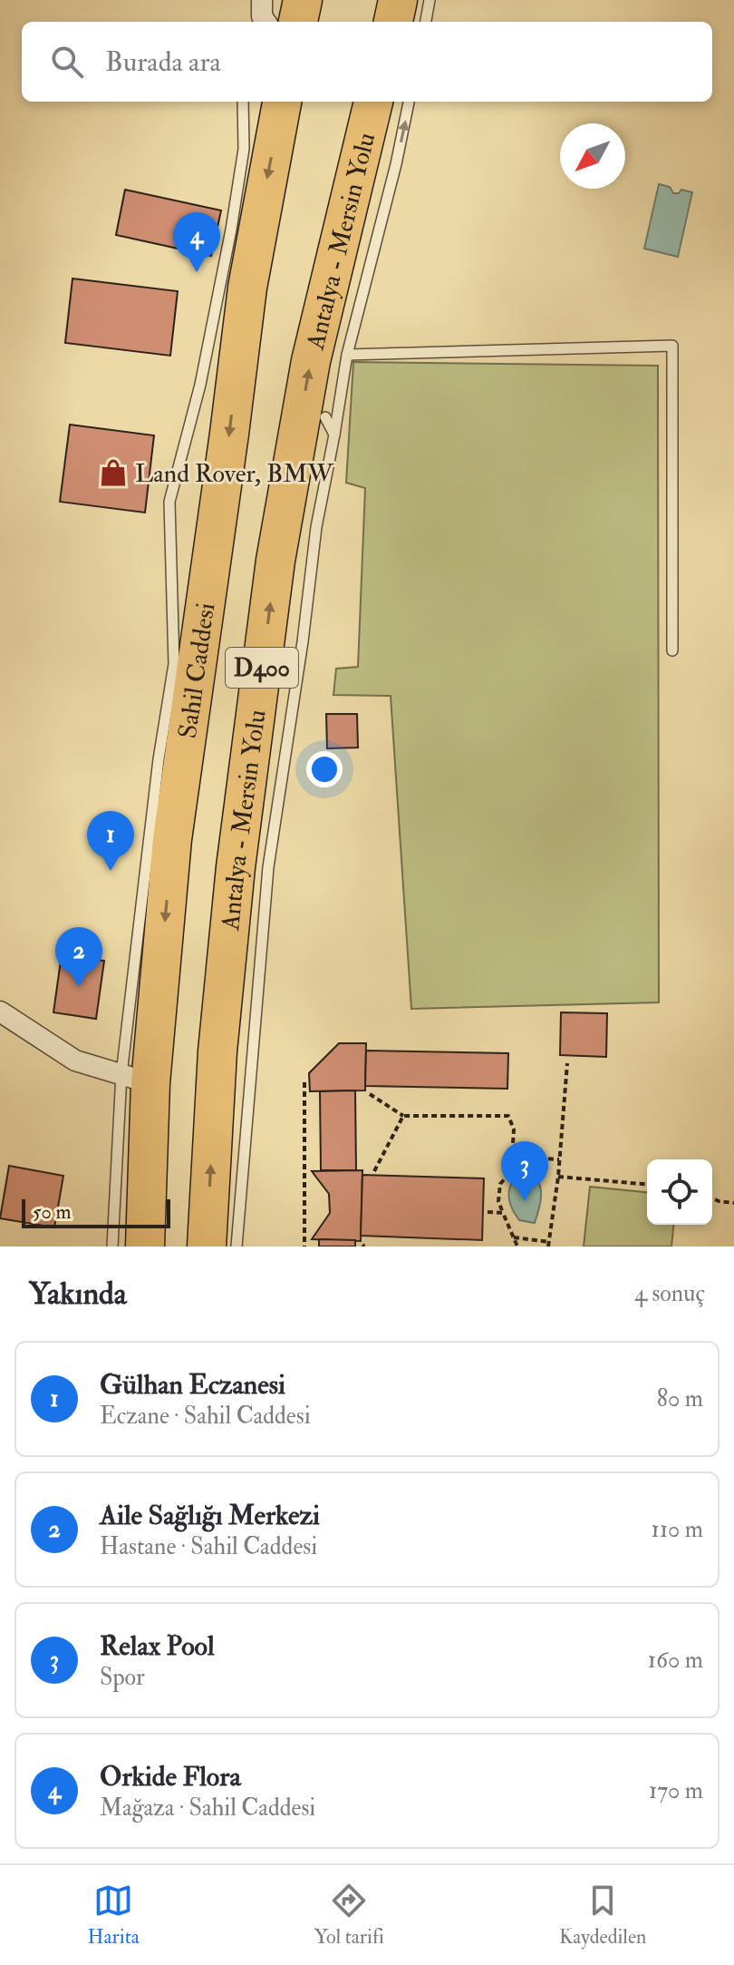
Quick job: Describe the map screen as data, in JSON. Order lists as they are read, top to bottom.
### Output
{
  "streets": {
    "highway": ["Antalya - Mersin Yolu", "D400", "Sahil Caddesi"]
  },
  "one_way": ["Antalya - Mersin Yolu", "Sahil Caddesi"],
  "places": {
    "shop": ["Land Rover, BMW"]
  },
  "scale_bar": "50 m",
  "north": "bottom left",
  "page": {
    "search": "Burada ara",
    "pins": [
      "4",
      "1",
      "2",
      "3"
    ],
    "scale": "50 m",
    "heading": ["Yakında", "4 sonuç"],
    "list": [
      {
        "mark": "1",
        "name": "Gülhan Eczanesi",
        "note": "Eczane · Sahil Caddesi",
        "value": "80 m"
      },
      {
        "mark": "2",
        "name": "Aile Sağlığı Merkezi",
        "note": "Hastane · Sahil Caddesi",
        "value": "110 m"
      },
      {
        "mark": "3",
        "name": "Relax Pool",
        "note": "Spor",
        "value": "160 m"
      },
      {
        "mark": "4",
        "name": "Orkide Flora",
        "note": "Mağaza · Sahil Caddesi",
        "value": "170 m"
      }
    ],
    "nav": ["Harita", "Yol tarifi", "Kaydedilen"]
  }
}
